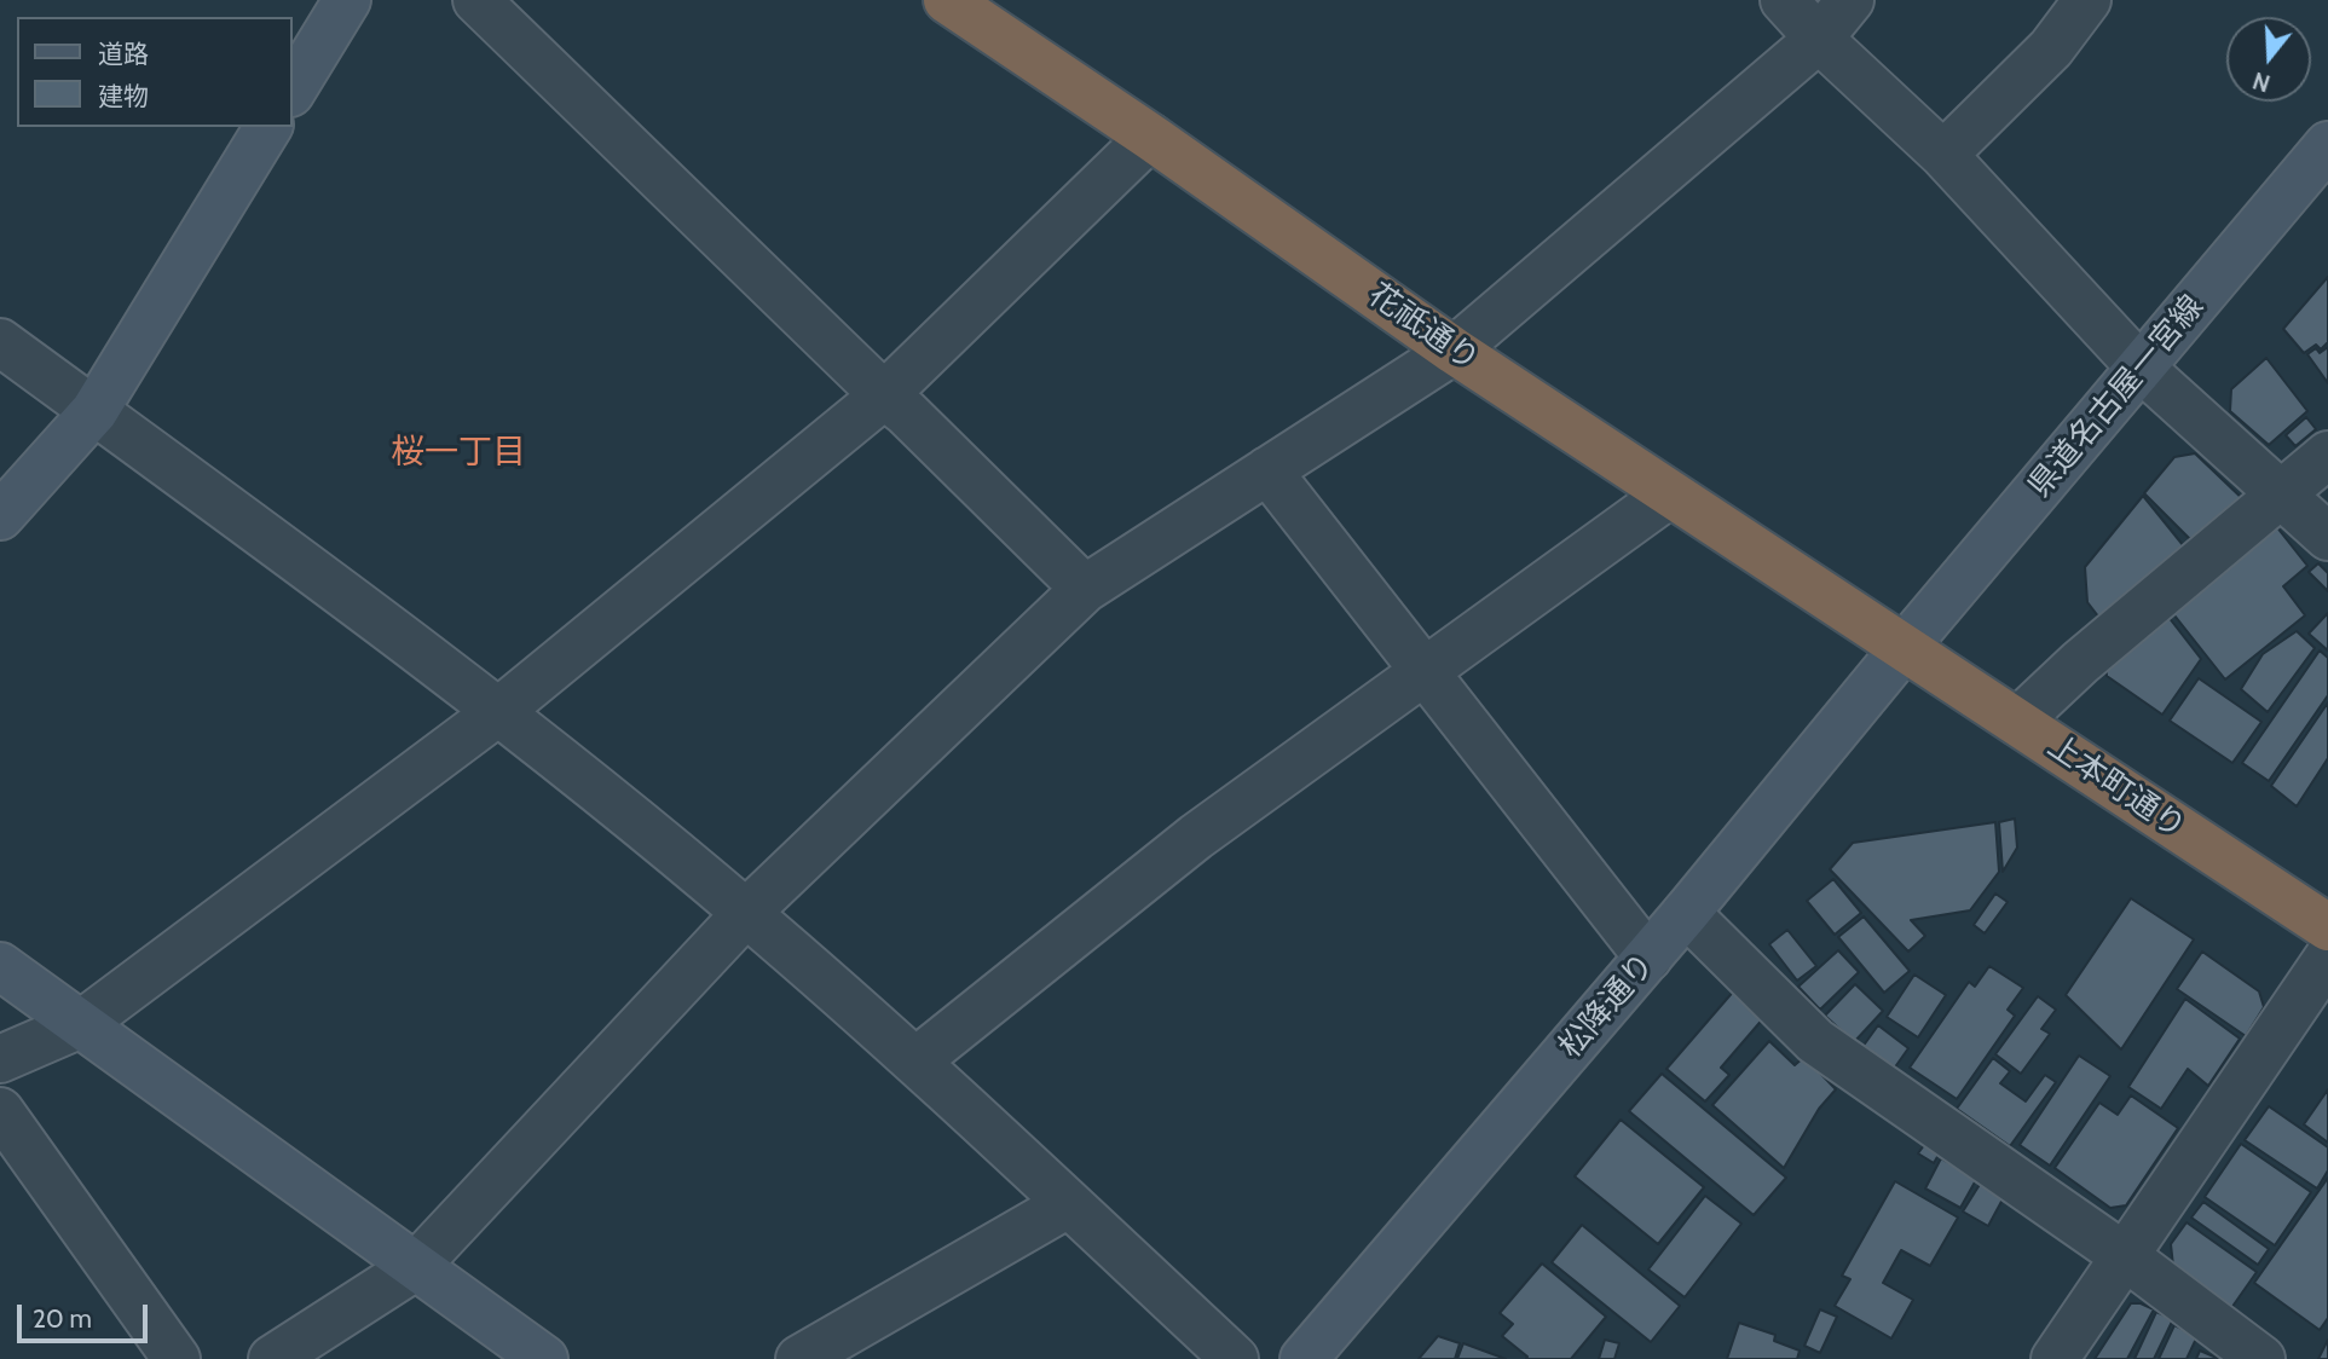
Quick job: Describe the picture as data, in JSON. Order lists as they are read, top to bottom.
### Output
{
  "streets": {
    "highway": ["花祇通り", "上本町通り"],
    "street": ["県道名古屋一宮線", "松降通り"]
  },
  "crossings": [
    ["花祇通り", "県道名古屋一宮線"],
    ["花祇通り", "上本町通り"],
    ["花祇通り", "松降通り"],
    ["県道名古屋一宮線", "上本町通り"],
    ["県道名古屋一宮線", "松降通り"],
    ["上本町通り", "松降通り"]
  ],
  "districts": ["桜一丁目"],
  "legend": ["道路", "建物"],
  "scale_bar": "20 m",
  "north": "bottom"
}
